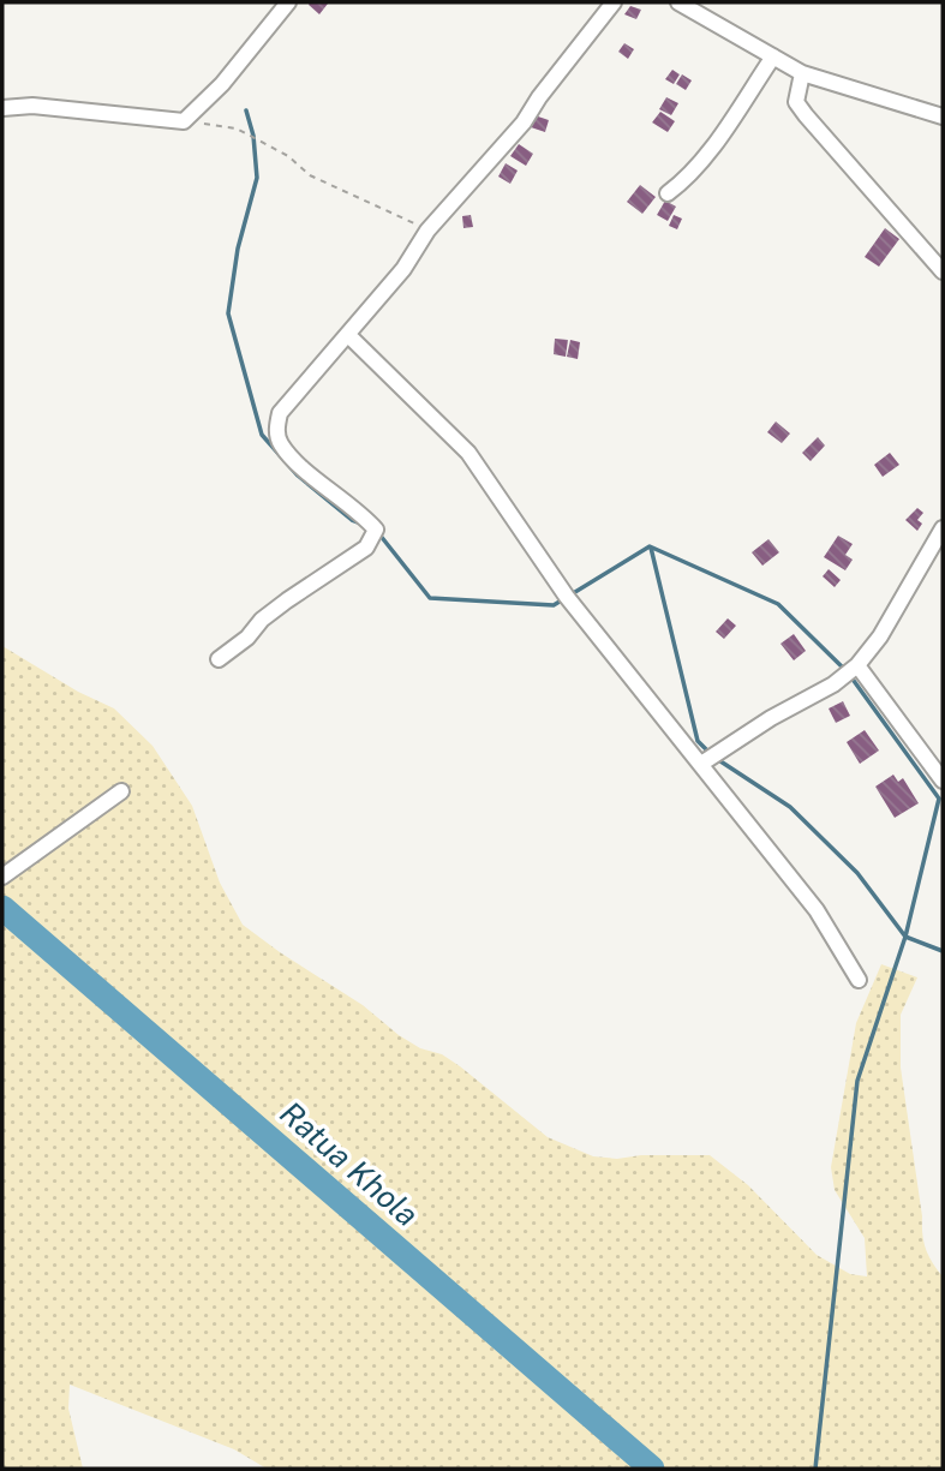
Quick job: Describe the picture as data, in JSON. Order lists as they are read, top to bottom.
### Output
{
  "water": ["Ratua Khola"]
}
